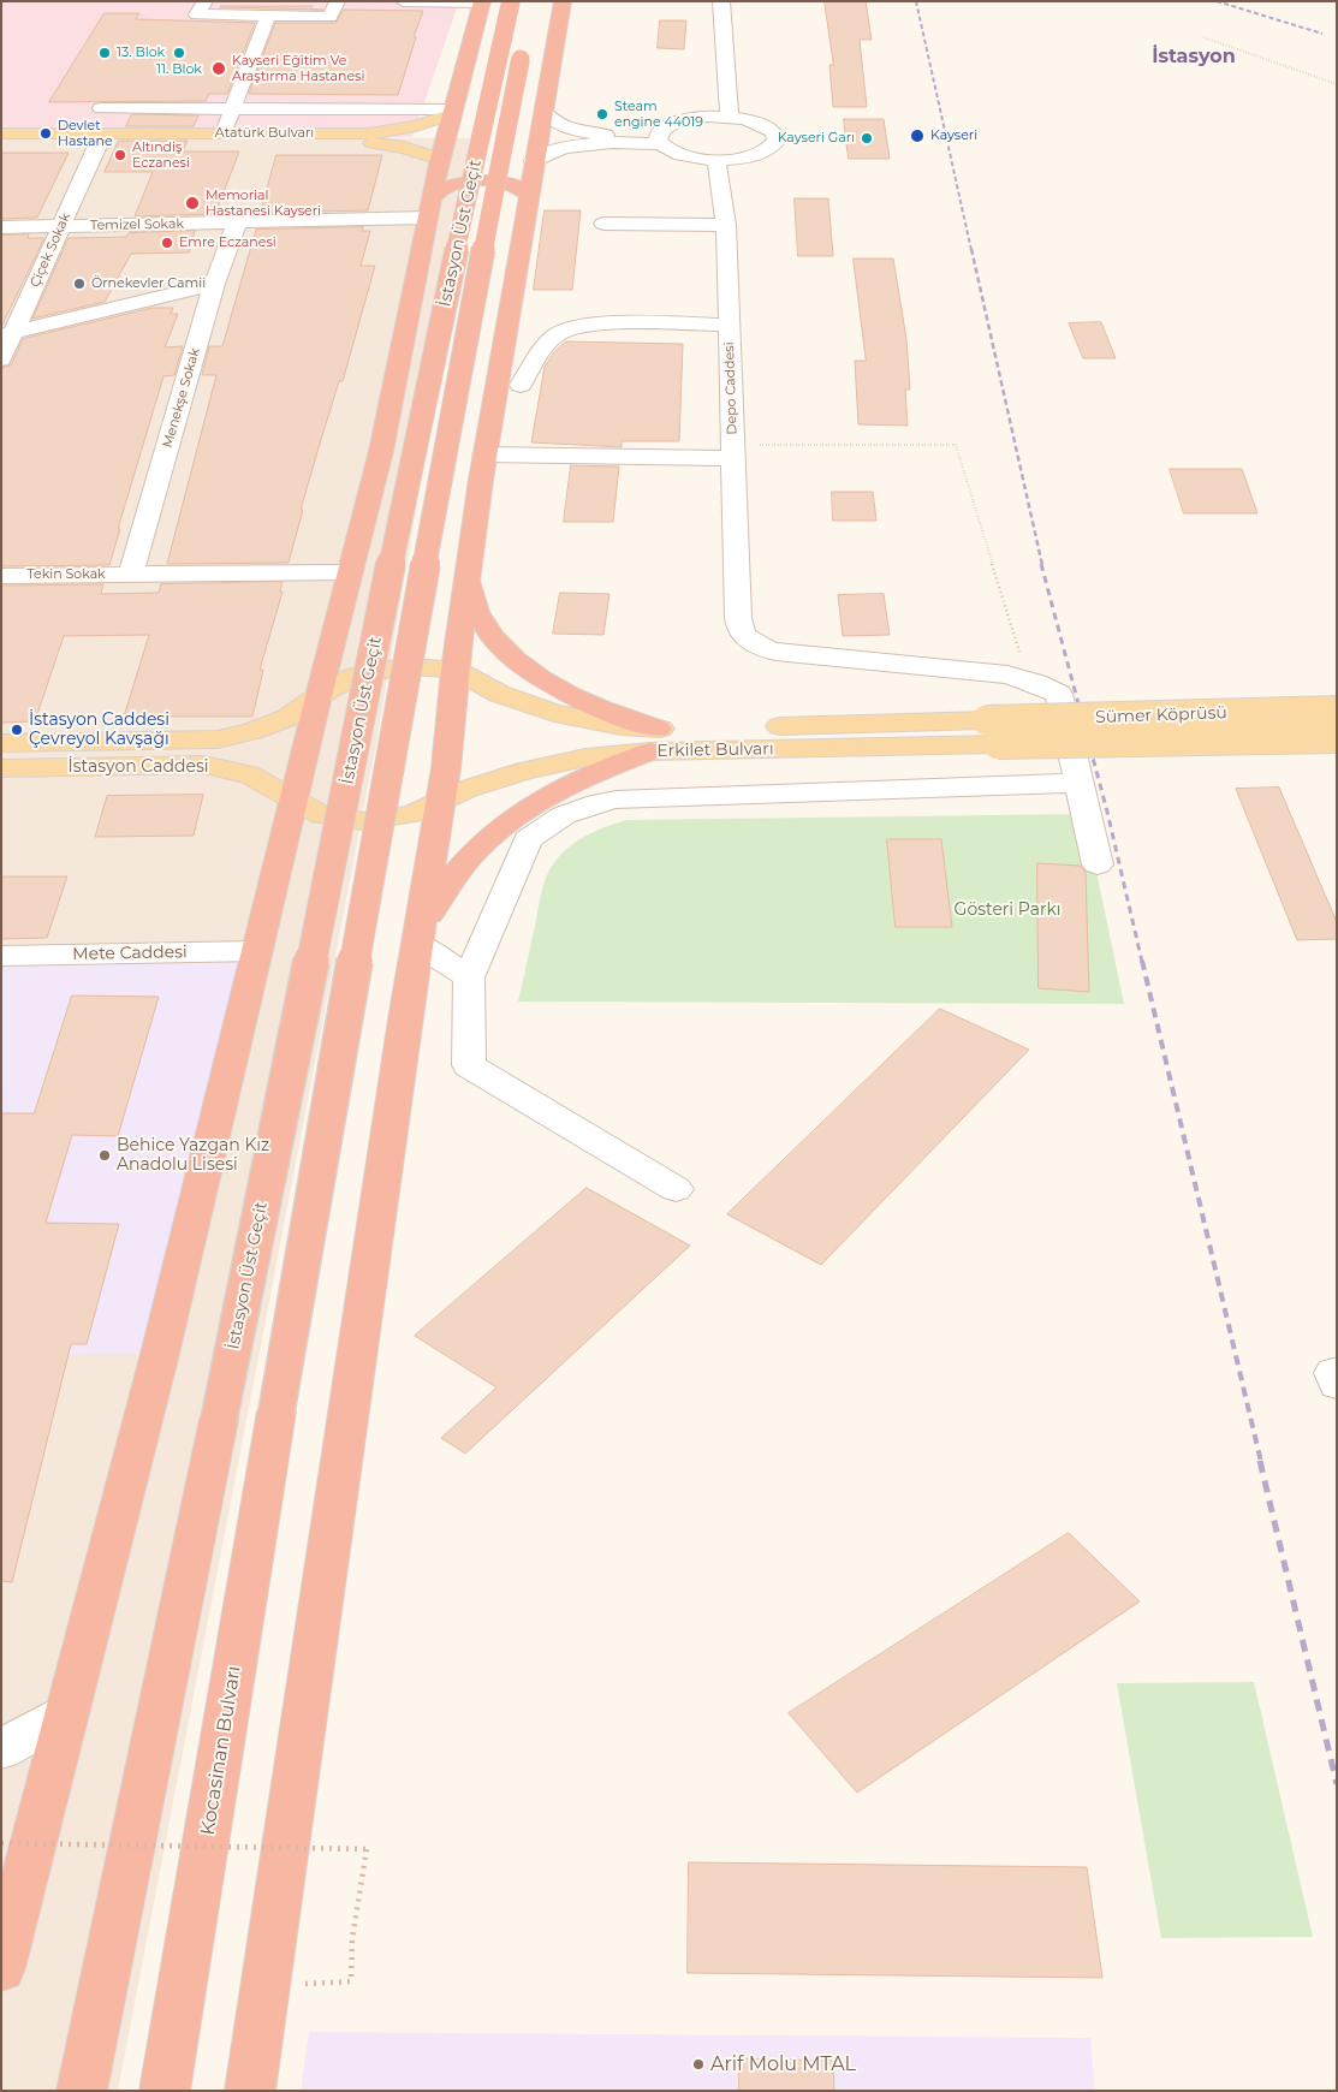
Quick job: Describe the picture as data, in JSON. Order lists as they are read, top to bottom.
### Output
{
  "streets": {
    "highway": ["İstasyon Üst Geçit", "Kocasinan Bulvarı"],
    "main road": [
      "Atatürk Bulvarı",
      "Sümer Köprüsü",
      "Erkilet Bulvarı",
      "İstasyon Caddesi"
    ],
    "street": [
      "Temizel Sokak",
      "Çiçek Sokak",
      "Depo Caddesi",
      "Menekşe Sokak",
      "Tekin Sokak",
      "Mete Caddesi"
    ]
  },
  "crossings": [
    ["Atatürk Bulvarı", "Çiçek Sokak"],
    ["Temizel Sokak", "Çiçek Sokak"],
    ["Temizel Sokak", "Menekşe Sokak"],
    ["İstasyon Üst Geçit", "Kocasinan Bulvarı"],
    ["Menekşe Sokak", "Tekin Sokak"],
    ["Sümer Köprüsü", "Erkilet Bulvarı"],
    ["Erkilet Bulvarı", "İstasyon Caddesi"]
  ],
  "districts": ["İstasyon"],
  "parks": ["Gösteri Parkı"],
  "places": [
    "13. Blok",
    "11. Blok",
    "Kayseri Eğitim Ve Araştırma Hastanesi",
    "Steam engine 44019",
    "Devlet Hastane",
    "Kayseri",
    "Kayseri Garı",
    "Altındiş Eczanesi",
    "Memorial Hastanesi Kayseri",
    "Emre Eczanesi",
    "Örnekevler Camii",
    "İstasyon Caddesi Çevreyol Kavşağı",
    "Behice Yazgan Kız Anadolu Lisesi",
    "Arif Molu MTAL"
  ]
}
